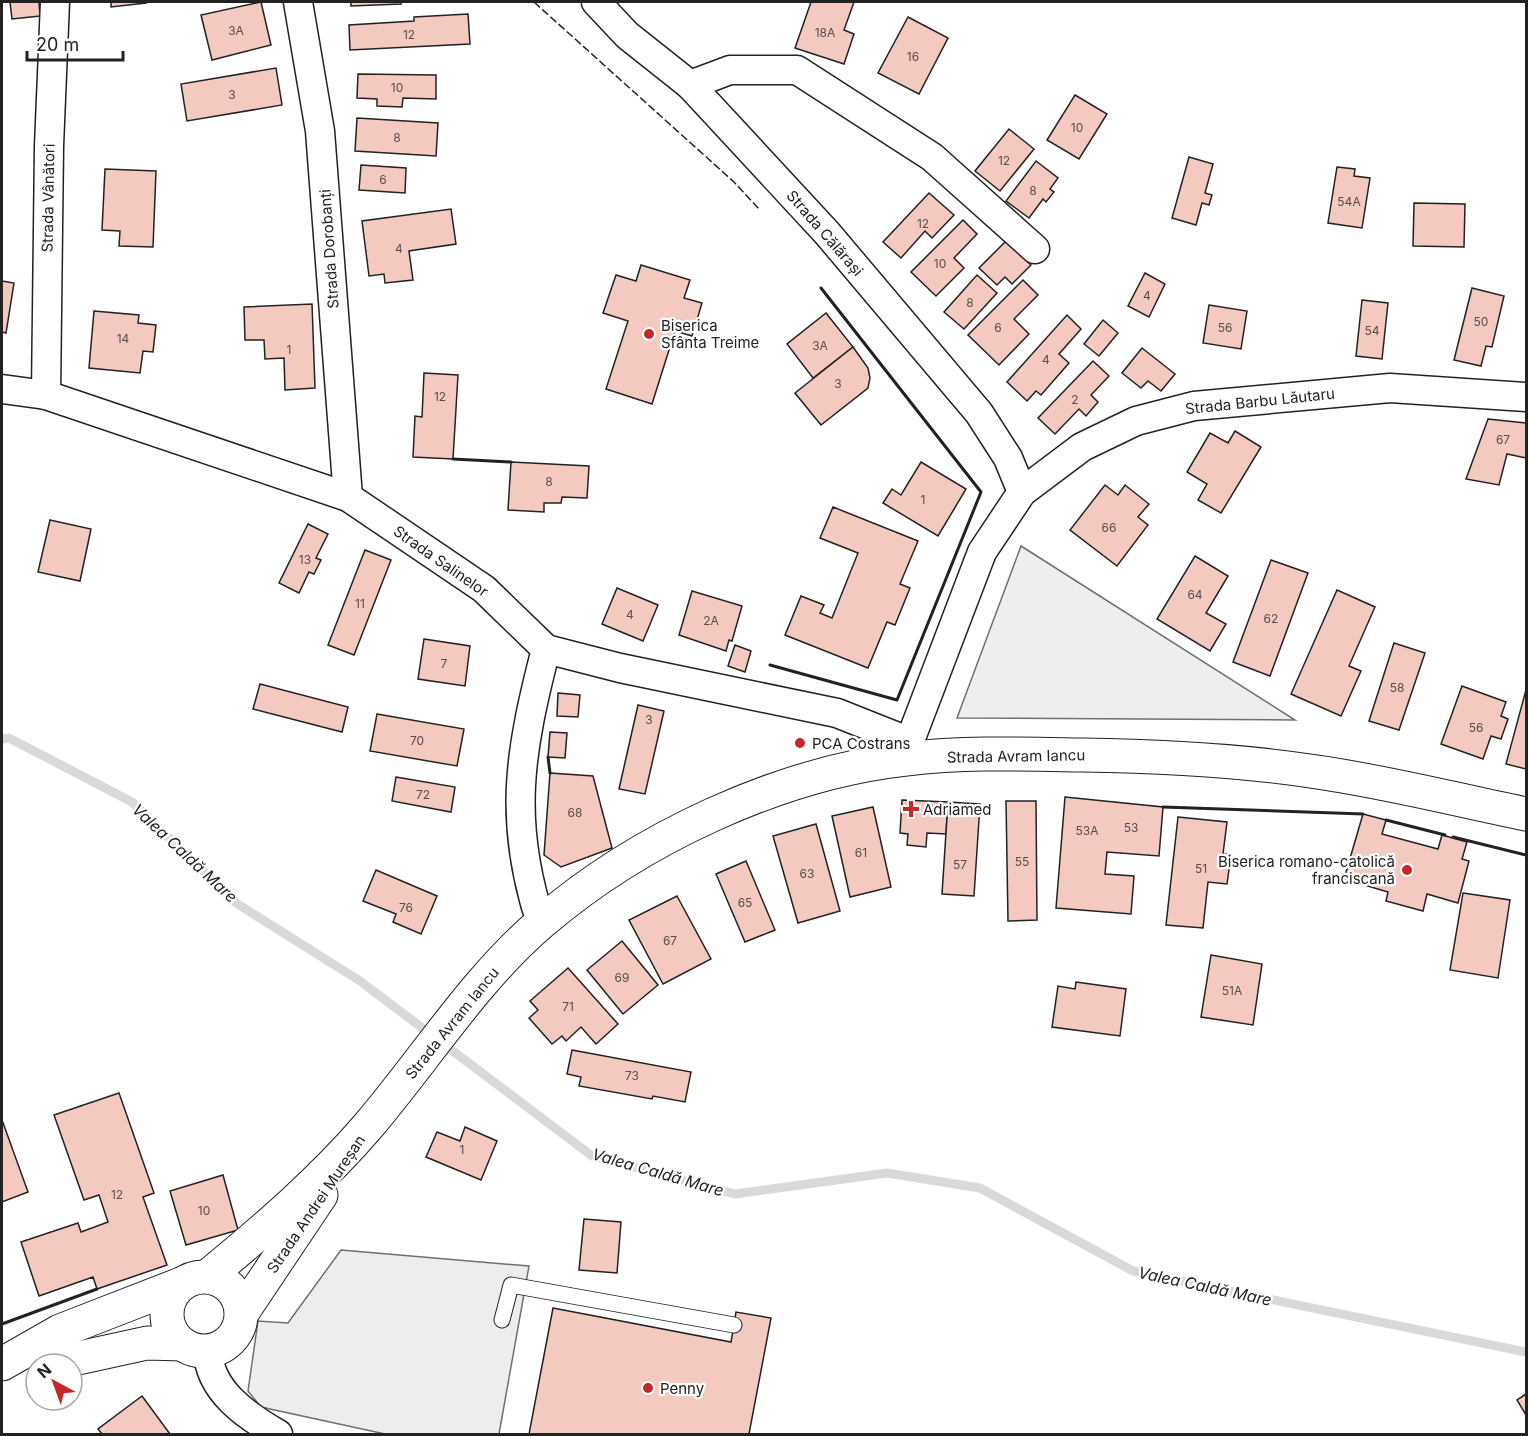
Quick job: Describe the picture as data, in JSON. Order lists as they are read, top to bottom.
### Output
{
  "streets": {
    "main road": ["Strada Avram Iancu", "Strada Andrei Mureșan"],
    "street": [
      "Strada Vânători",
      "Strada Călărași",
      "Strada Dorobanți",
      "Strada Barbu Lăutaru",
      "Strada Salinelor"
    ]
  },
  "crossings": [
    ["Strada Vânători", "Strada Salinelor"],
    ["Strada Călărași", "Strada Barbu Lăutaru"],
    ["Strada Dorobanți", "Strada Salinelor"],
    ["Strada Barbu Lăutaru", "Strada Salinelor"],
    ["Strada Barbu Lăutaru", "Strada Avram Iancu"],
    ["Strada Salinelor", "Strada Avram Iancu"],
    ["Strada Avram Iancu", "Strada Andrei Mureșan"]
  ],
  "water": ["Valea Caldă Mare"],
  "places": {
    "other": [
      "Biserica Sfânta Treime",
      "PCA Costrans",
      "Biserica romano-catolică franciscană",
      "Penny"
    ],
    "health": ["Adriamed"]
  },
  "house_numbers": [
    "3A",
    "18A",
    "12",
    "16",
    "10",
    "3",
    "10",
    "8",
    "12",
    "6",
    "8",
    "54A",
    "12",
    "4",
    "10",
    "4",
    "8",
    "50",
    "6",
    "56",
    "54",
    "14",
    "3A",
    "1",
    "4",
    "3",
    "12",
    "2",
    "67",
    "8",
    "1",
    "66",
    "13",
    "64",
    "11",
    "4",
    "62",
    "2A",
    "7",
    "58",
    "3",
    "56",
    "70",
    "72",
    "68",
    "53",
    "53A",
    "61",
    "55",
    "57",
    "51",
    "63",
    "65",
    "76",
    "67",
    "69",
    "51A",
    "71",
    "73",
    "1",
    "12",
    "10"
  ],
  "scale_bar": "20 m",
  "north": "top left"
}
